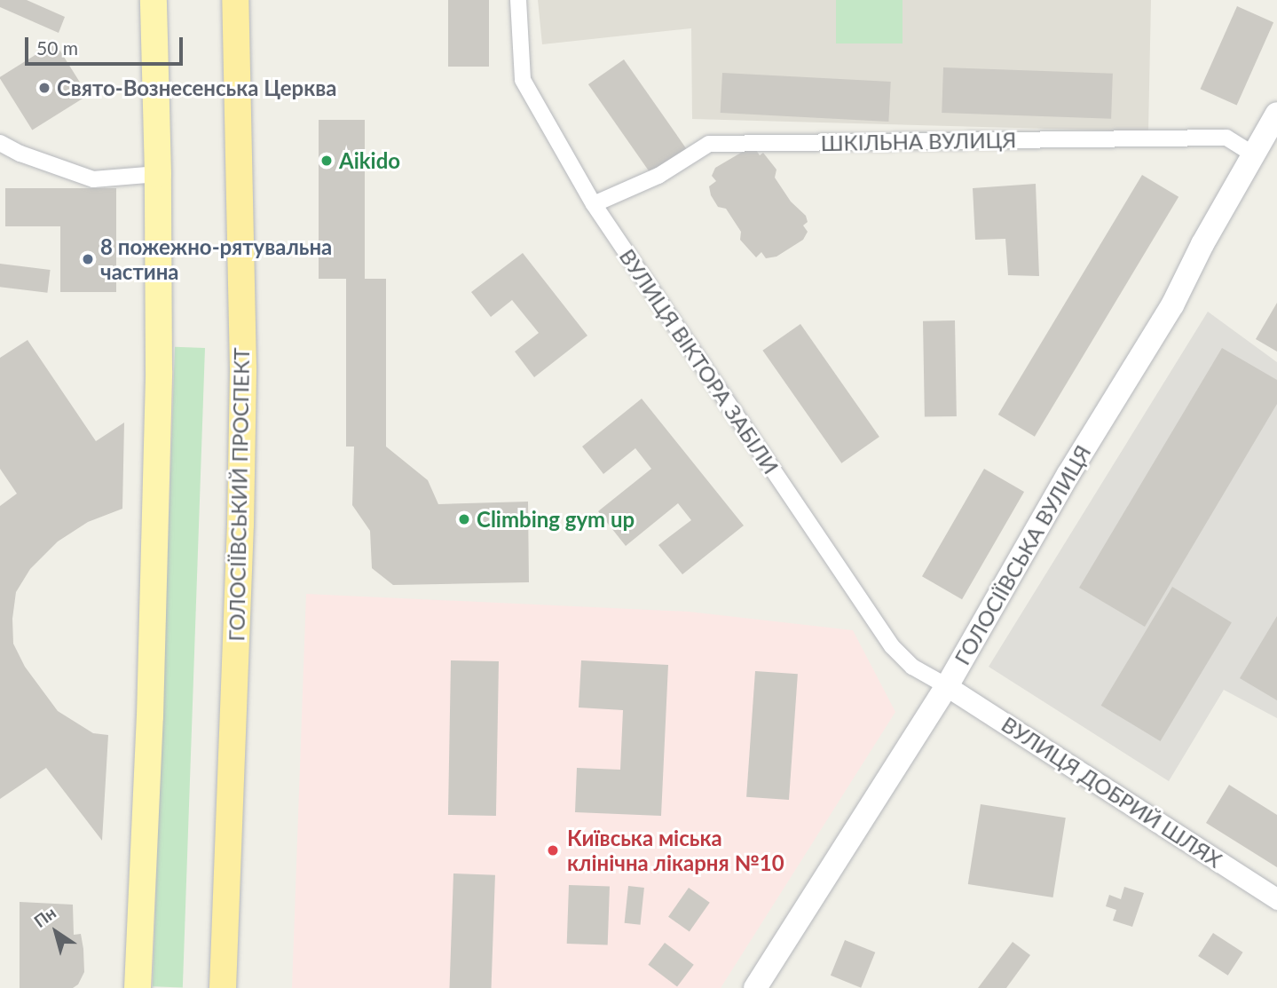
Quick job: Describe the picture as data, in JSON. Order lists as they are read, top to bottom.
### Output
{
  "streets": {
    "highway": ["ГОЛОСІЇВСЬКИЙ ПРОСПЕКТ"],
    "main road": ["ГОЛОСІЇВСЬКА ВУЛИЦЯ"],
    "street": ["ШКІЛЬНА ВУЛИЦЯ", "ВУЛИЦЯ ВІКТОРА ЗАБІЛИ", "ВУЛИЦЯ ДОБРИЙ ШЛЯХ"]
  },
  "crossings": [
    ["ШКІЛЬНА ВУЛИЦЯ", "ВУЛИЦЯ ВІКТОРА ЗАБІЛИ"],
    ["ШКІЛЬНА ВУЛИЦЯ", "ГОЛОСІЇВСЬКА ВУЛИЦЯ"],
    ["ВУЛИЦЯ ВІКТОРА ЗАБІЛИ", "ГОЛОСІЇВСЬКА ВУЛИЦЯ"],
    ["ВУЛИЦЯ ВІКТОРА ЗАБІЛИ", "ВУЛИЦЯ ДОБРИЙ ШЛЯХ"],
    ["ГОЛОСІЇВСЬКА ВУЛИЦЯ", "ВУЛИЦЯ ДОБРИЙ ШЛЯХ"]
  ],
  "places": [
    "Свято-Вознесенська Церква",
    "Aikido",
    "8 пожежно-рятувальна частина",
    "Climbing gym up",
    "Київська міська клінічна лікарня №10"
  ],
  "scale_bar": "50 m",
  "north": "top left"
}
